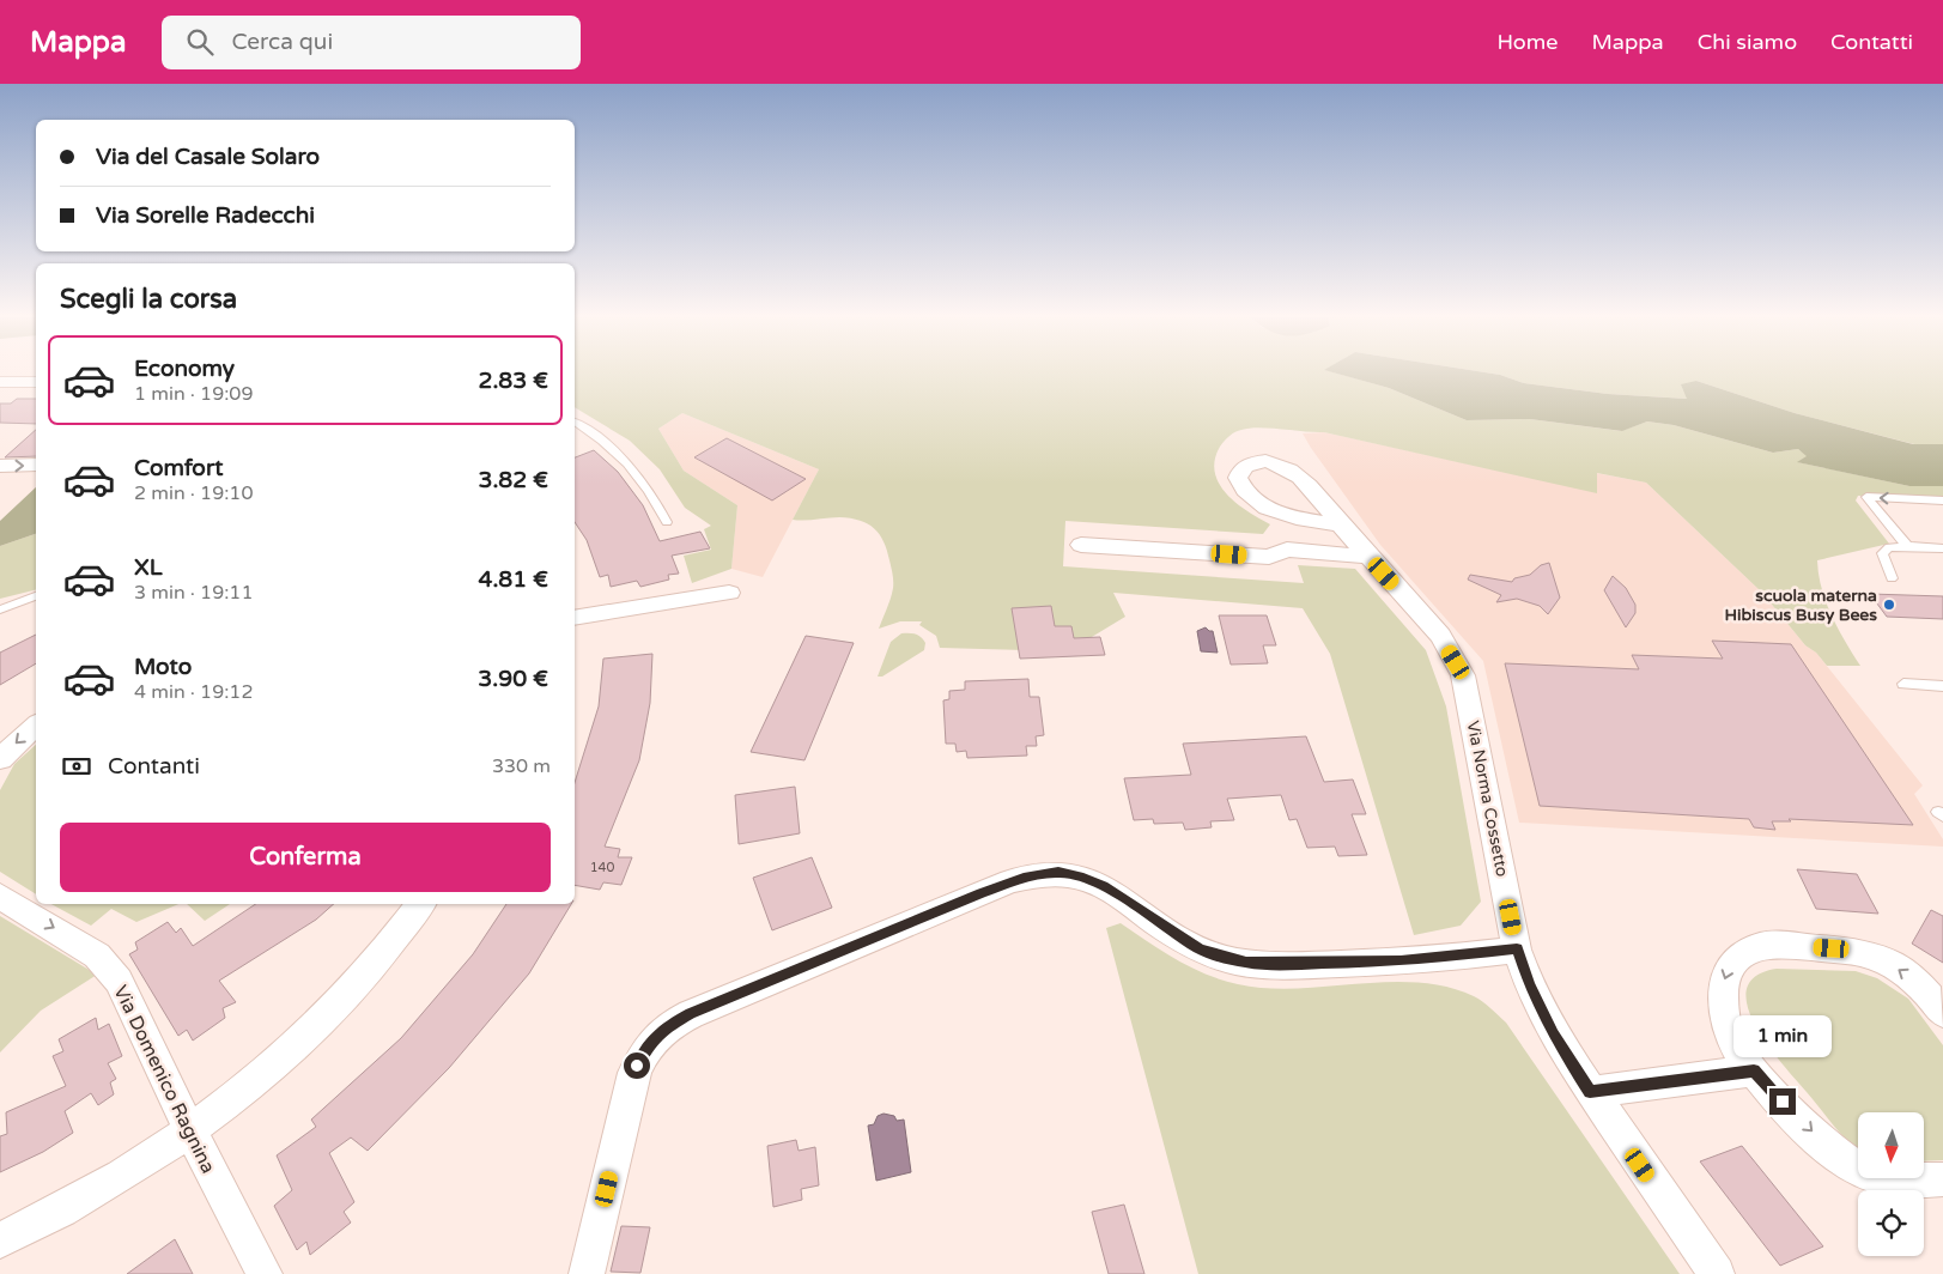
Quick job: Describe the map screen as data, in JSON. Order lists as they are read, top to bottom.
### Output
{
  "streets": {
    "street": ["Via Norma Cossetto", "Via Domenico Ragnina"]
  },
  "one_way": ["Via Domenico Ragnina"],
  "places": ["scuola materna Hibiscus Busy Bees"],
  "house_numbers": ["140"],
  "north": "bottom",
  "page": {
    "header": "Mappa",
    "search": "Cerca qui",
    "nav": [
      "Home",
      "Mappa",
      "Chi siamo",
      "Contatti"
    ],
    "banner": ["Via del Casale Solaro", "Via Sorelle Radecchi"],
    "heading": "Scegli la corsa",
    "list": [
      {
        "name": "Economy",
        "note": "1 min · 19:09",
        "value": "2.83 €"
      },
      {
        "name": "Comfort",
        "note": "2 min · 19:10",
        "value": "3.82 €"
      },
      {
        "name": "XL",
        "note": "3 min · 19:11",
        "value": "4.81 €"
      },
      {
        "name": "Moto",
        "note": "4 min · 19:12",
        "value": "3.90 €"
      }
    ],
    "pay": ["Contanti", "330 m"],
    "buttons": "Conferma",
    "bubble": "1 min"
  }
}
